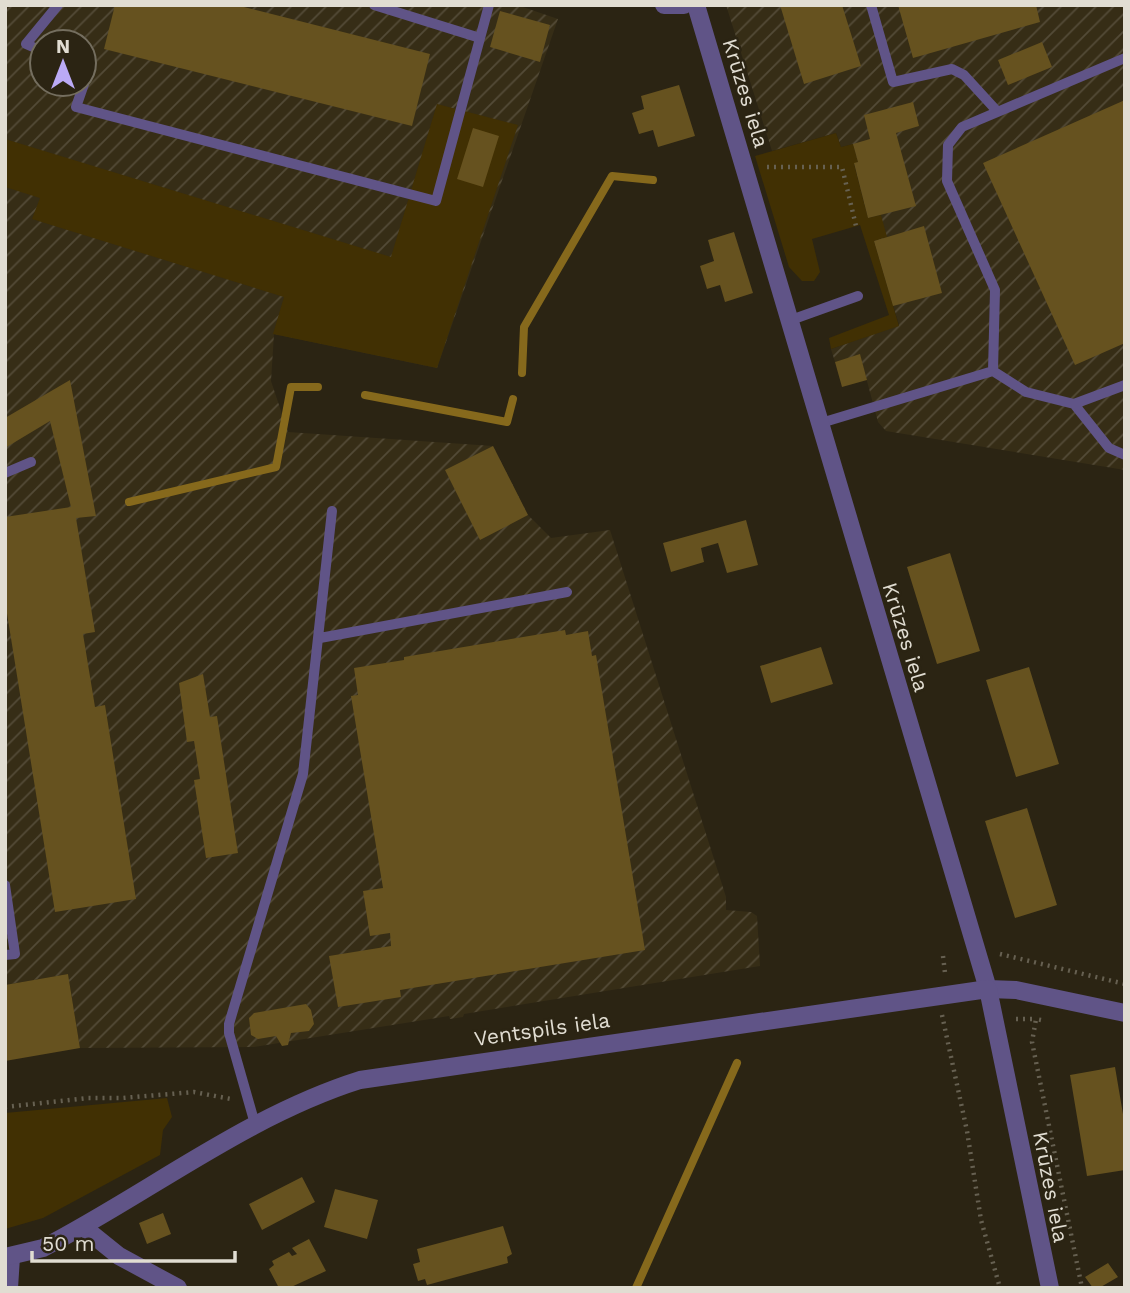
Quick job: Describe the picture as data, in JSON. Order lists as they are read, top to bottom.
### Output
{
  "streets": {
    "street": ["Krūzes iela", "Ventspils iela"]
  },
  "crossings": [
    ["Krūzes iela", "Ventspils iela"]
  ],
  "scale_bar": "50 m",
  "north": "top"
}
